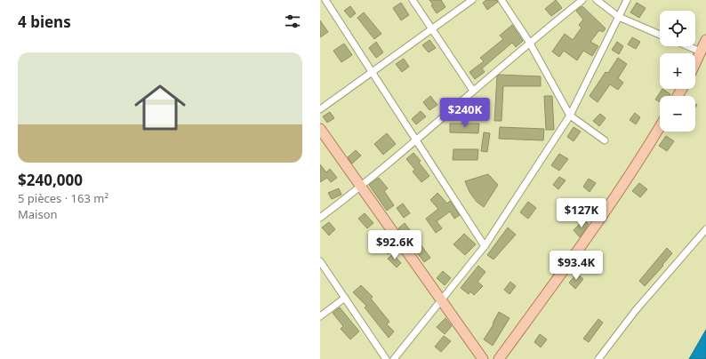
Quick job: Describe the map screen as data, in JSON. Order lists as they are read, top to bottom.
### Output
{
  "page": {
    "heading": "4 biens",
    "map_buttons": ["+", "−"],
    "list": [
      {
        "name": "$240,000",
        "note": "5 pièces · 163 m² · Maison"
      }
    ],
    "price": [
      "$240K",
      "$127K",
      "$92.6K",
      "$93.4K"
    ]
  }
}
